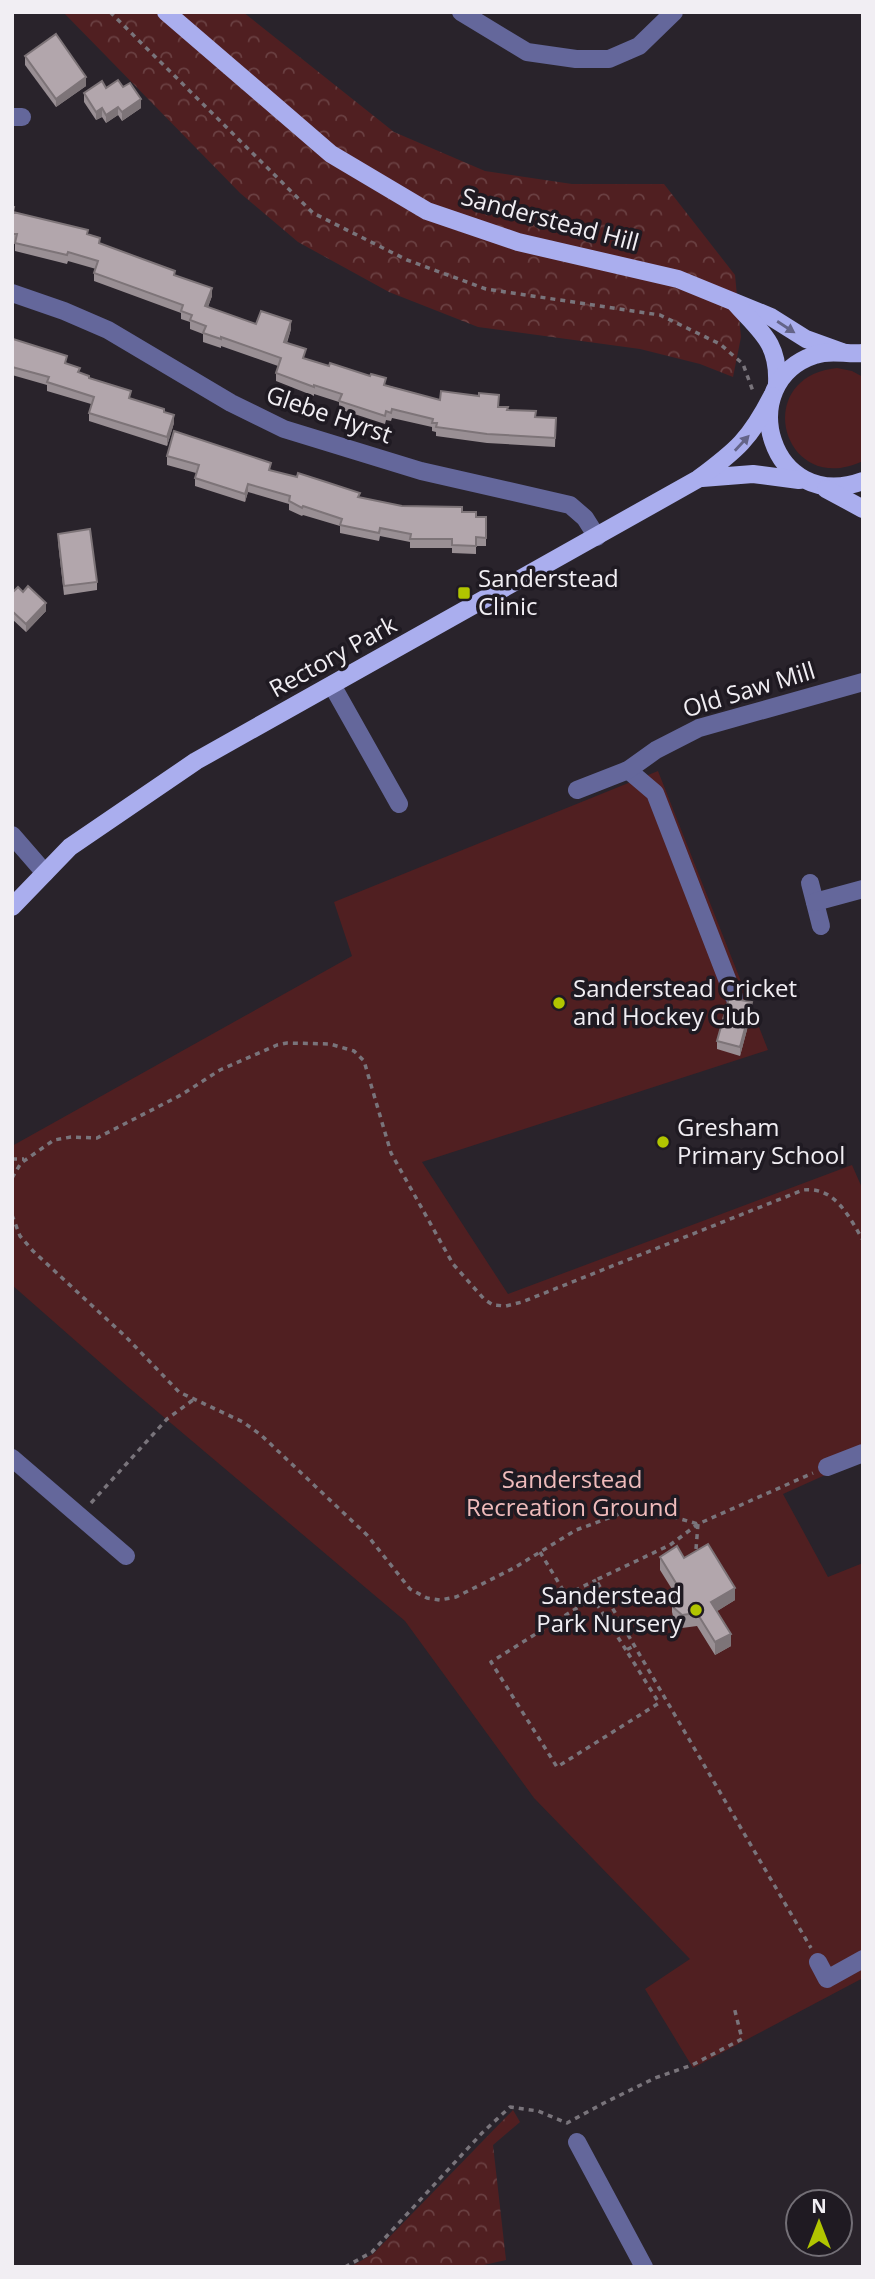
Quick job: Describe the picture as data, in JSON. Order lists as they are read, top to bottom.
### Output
{
  "streets": {
    "main road": ["Sanderstead Hill", "Rectory Park"],
    "street": ["Glebe Hyrst", "Old Saw Mill"]
  },
  "crossings": [
    ["Sanderstead Hill", "Rectory Park"],
    ["Glebe Hyrst", "Rectory Park"]
  ],
  "parks": ["Sanderstead Recreation Ground"],
  "places": {
    "transit": ["Sanderstead Clinic"],
    "other": ["Sanderstead Cricket and Hockey Club", "Gresham Primary School", "Sanderstead Park Nursery"]
  },
  "north": "top"
}
